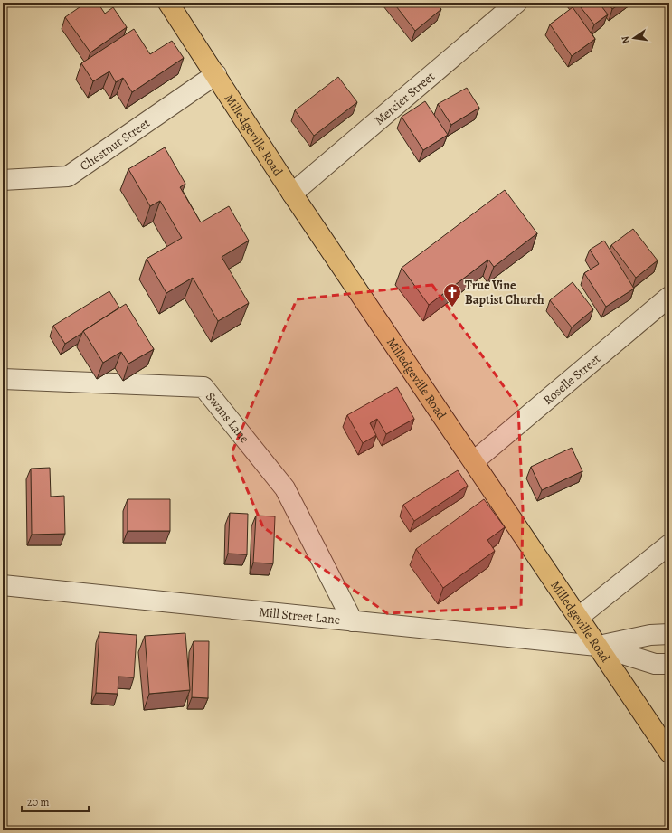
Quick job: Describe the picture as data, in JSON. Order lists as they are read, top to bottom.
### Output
{
  "streets": {
    "main road": ["Milledgeville Road"],
    "street": [
      "Mercier Street",
      "Chestnut Street",
      "Roselle Street",
      "Swans Lane",
      "Mill Street Lane"
    ]
  },
  "crossings": [
    ["Mercier Street", "Milledgeville Road"],
    ["Milledgeville Road", "Chestnut Street"],
    ["Milledgeville Road", "Roselle Street"],
    ["Milledgeville Road", "Mill Street Lane"],
    ["Swans Lane", "Mill Street Lane"]
  ],
  "places": {
    "church": ["True Vine Baptist Church"]
  },
  "scale_bar": "20 m",
  "north": "left"
}
